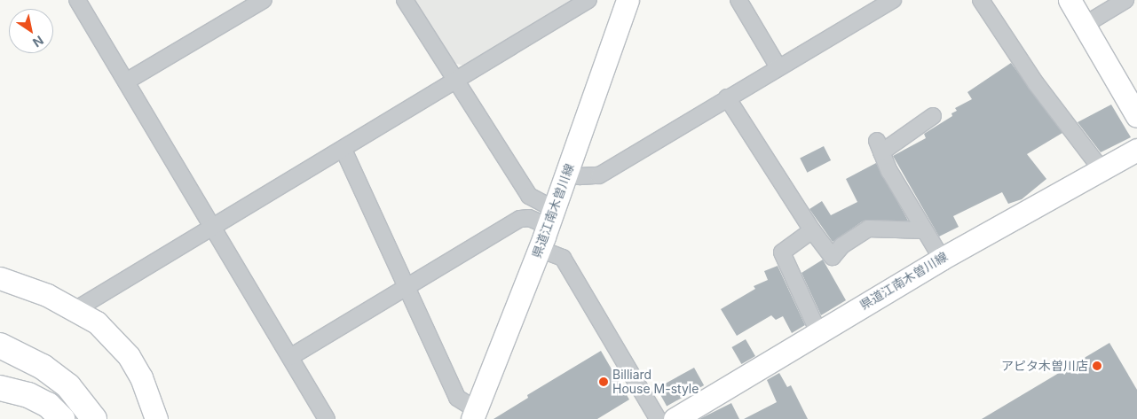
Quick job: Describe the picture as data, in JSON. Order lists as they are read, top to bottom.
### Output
{
  "streets": {
    "main road": ["県道江南木曽川線"]
  },
  "places": ["アピタ木曽川店", "Billiard House M-style"],
  "north": "bottom right"
}
